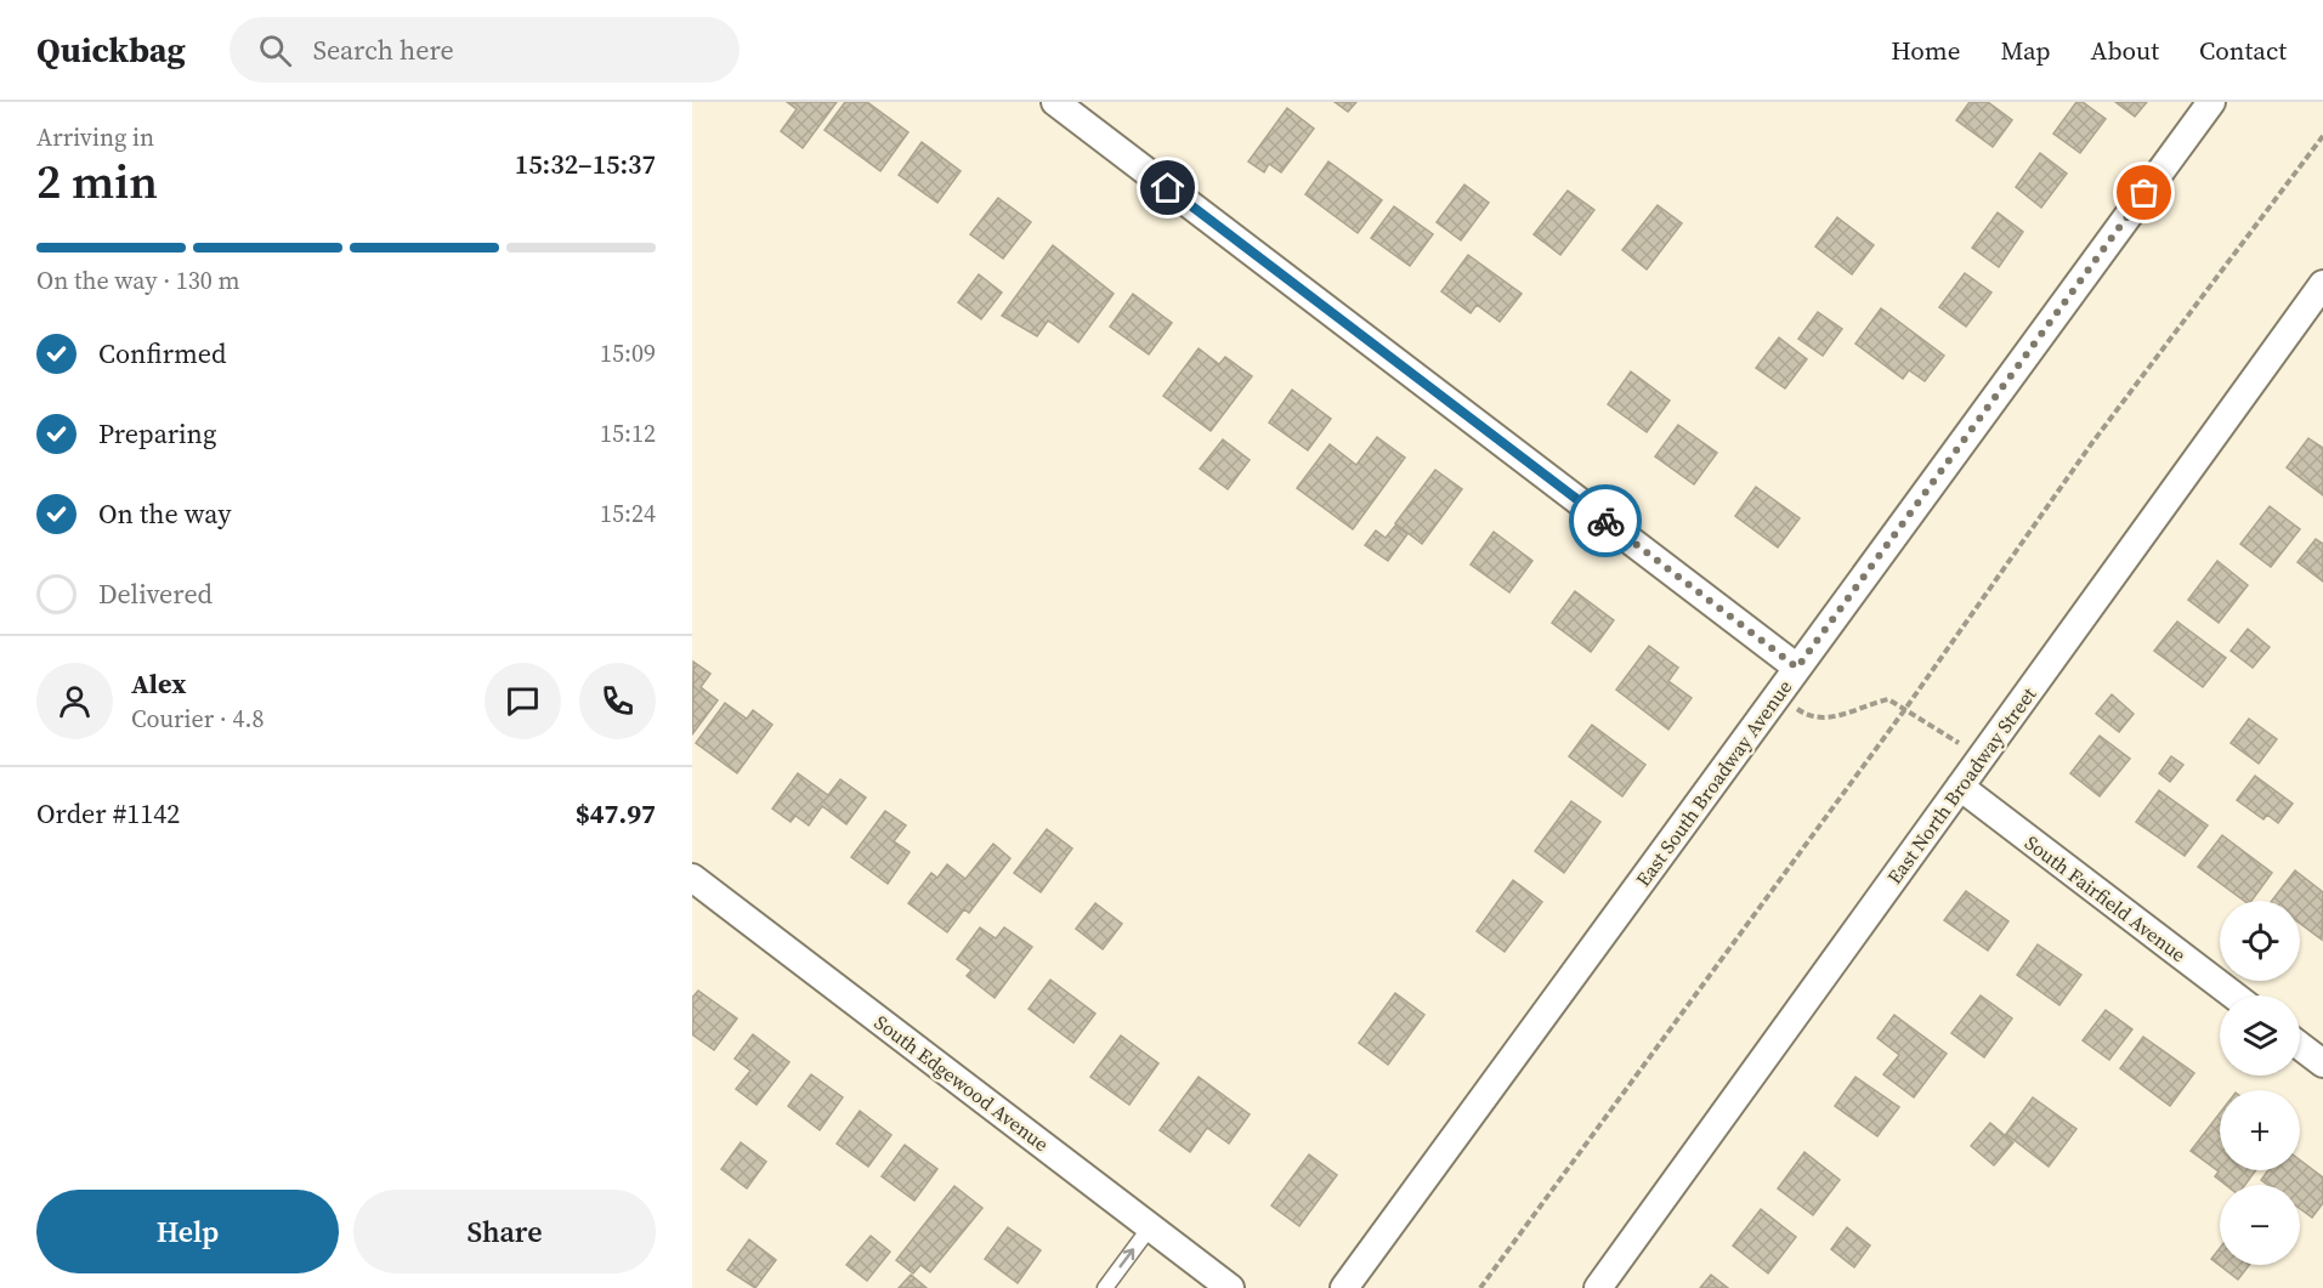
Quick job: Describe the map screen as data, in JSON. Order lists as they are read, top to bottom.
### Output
{
  "streets": {
    "street": [
      "East South Broadway Avenue",
      "East North Broadway Street",
      "South Fairfield Avenue",
      "South Edgewood Avenue"
    ]
  },
  "crossings": [
    ["East North Broadway Street", "South Fairfield Avenue"]
  ],
  "page": {
    "header": "Quickbag",
    "search": "Search here",
    "nav": [
      "Home",
      "Map",
      "About",
      "Contact"
    ],
    "heading": ["2 min", "Arriving in", "15:32–15:37"],
    "panel": [
      "Alex",
      "Courier · 4.8",
      "Order #1142",
      "$47.97"
    ],
    "bar": "On the way · 130 m",
    "list": [
      ["Confirmed", "15:09"],
      ["Preparing", "15:12"],
      ["On the way", "15:24"],
      "Delivered"
    ],
    "map_buttons": ["+", "−"],
    "buttons": ["Help", "Share"]
  }
}
